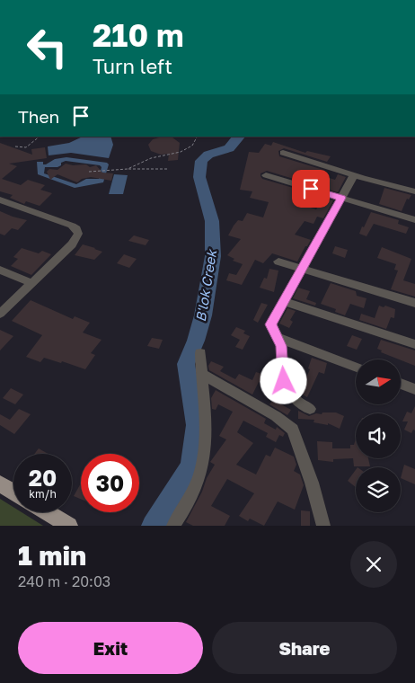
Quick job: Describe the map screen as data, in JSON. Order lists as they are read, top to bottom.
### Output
{
  "water": ["B'lok Creek"],
  "north": "right",
  "page": {
    "turn": ["210 m", "Turn left"],
    "then": "Then",
    "speed": "20 km/h",
    "limit": "30",
    "heading": ["1 min", "240 m · 20:03"],
    "buttons": ["Exit", "Share"]
  }
}
